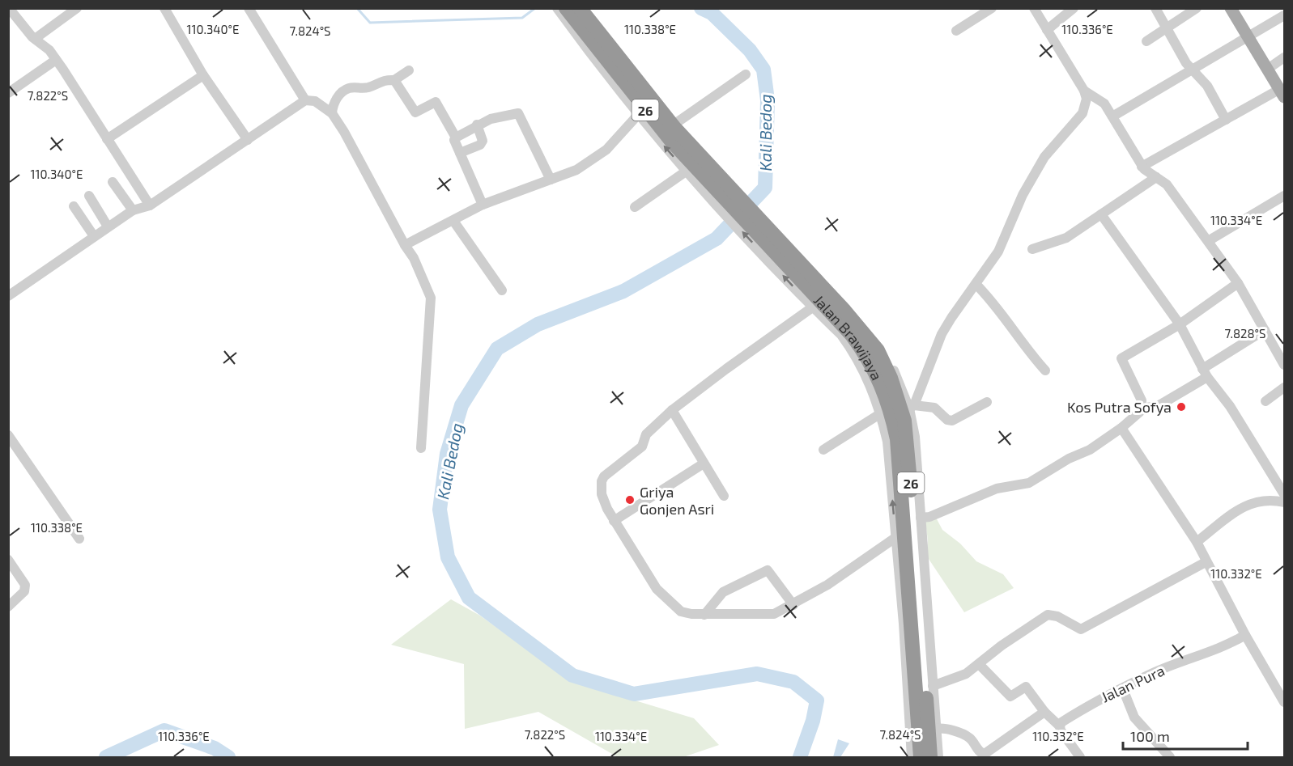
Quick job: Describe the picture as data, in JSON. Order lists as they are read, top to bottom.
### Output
{
  "streets": {
    "highway": ["26", "Jalan Brawijaya"],
    "street": ["Jalan Pura"]
  },
  "water": ["Kali Bedog"],
  "places": ["Kos Putra Sofya", "Griya Gonjen Asri"],
  "scale_bar": "100 m",
  "coordinates": [
    "110.340°E",
    "110.338°E",
    "110.336°E",
    "7.824°S",
    "7.822°S",
    "110.334°E",
    "7.828°S",
    "110.332°E"
  ]
}
